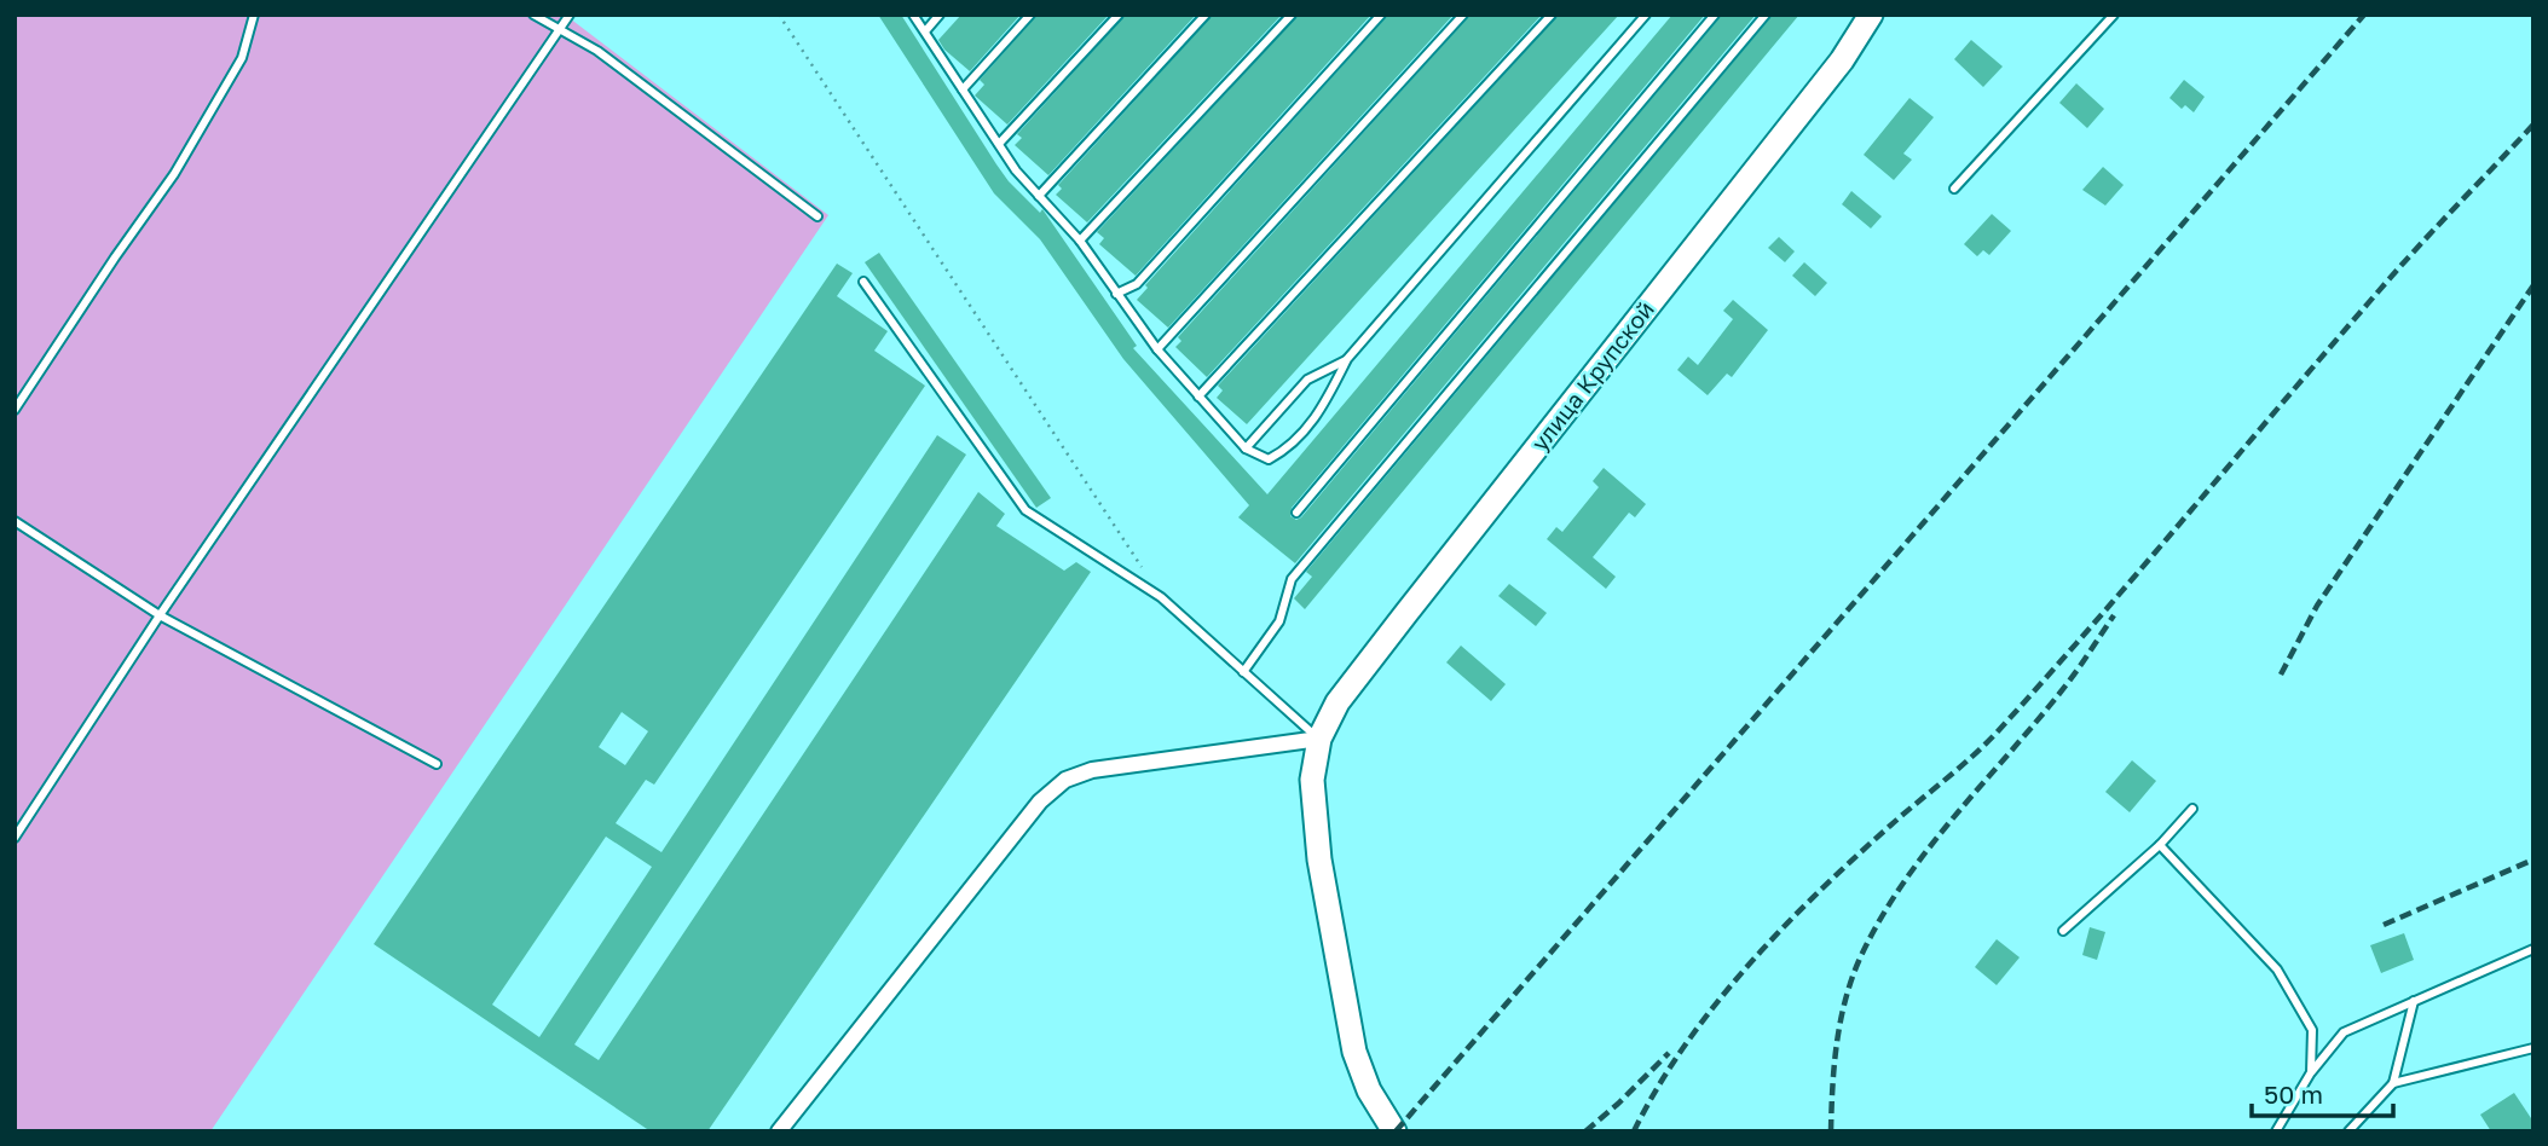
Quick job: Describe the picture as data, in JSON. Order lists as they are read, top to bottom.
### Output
{
  "streets": {
    "main road": ["улица Крупской"]
  },
  "scale_bar": "50 m"
}
